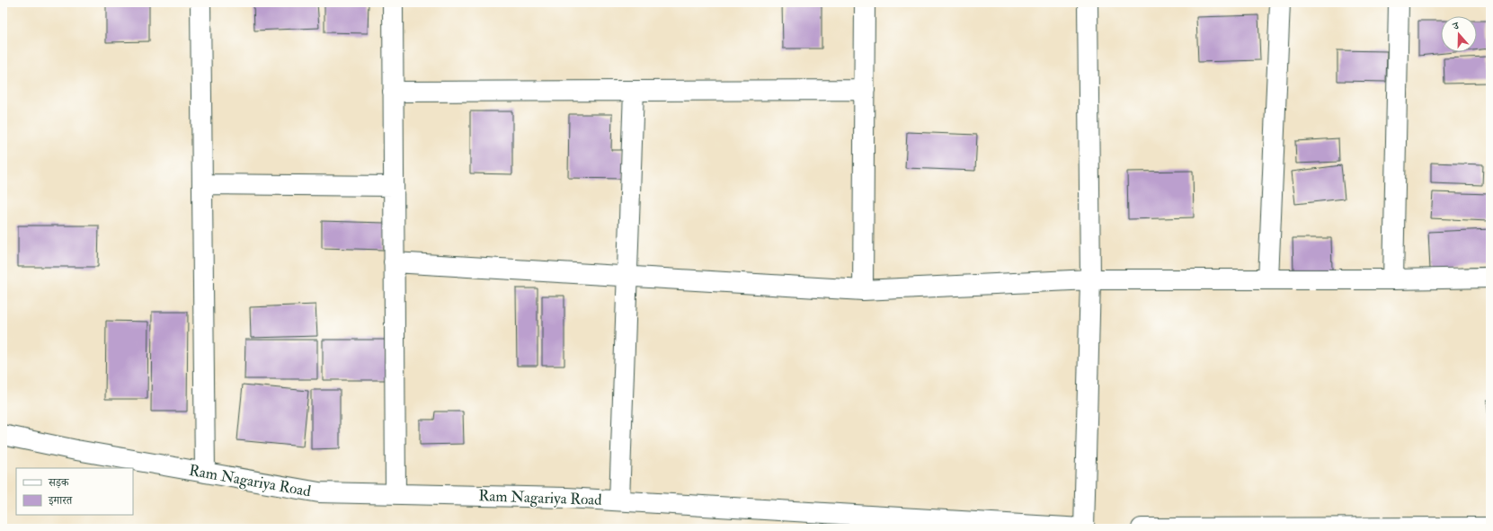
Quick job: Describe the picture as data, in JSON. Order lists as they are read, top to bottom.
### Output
{
  "streets": {
    "street": ["Ram Nagariya Road"]
  },
  "legend": ["सड़क", "इमारत"],
  "north": "top"
}
